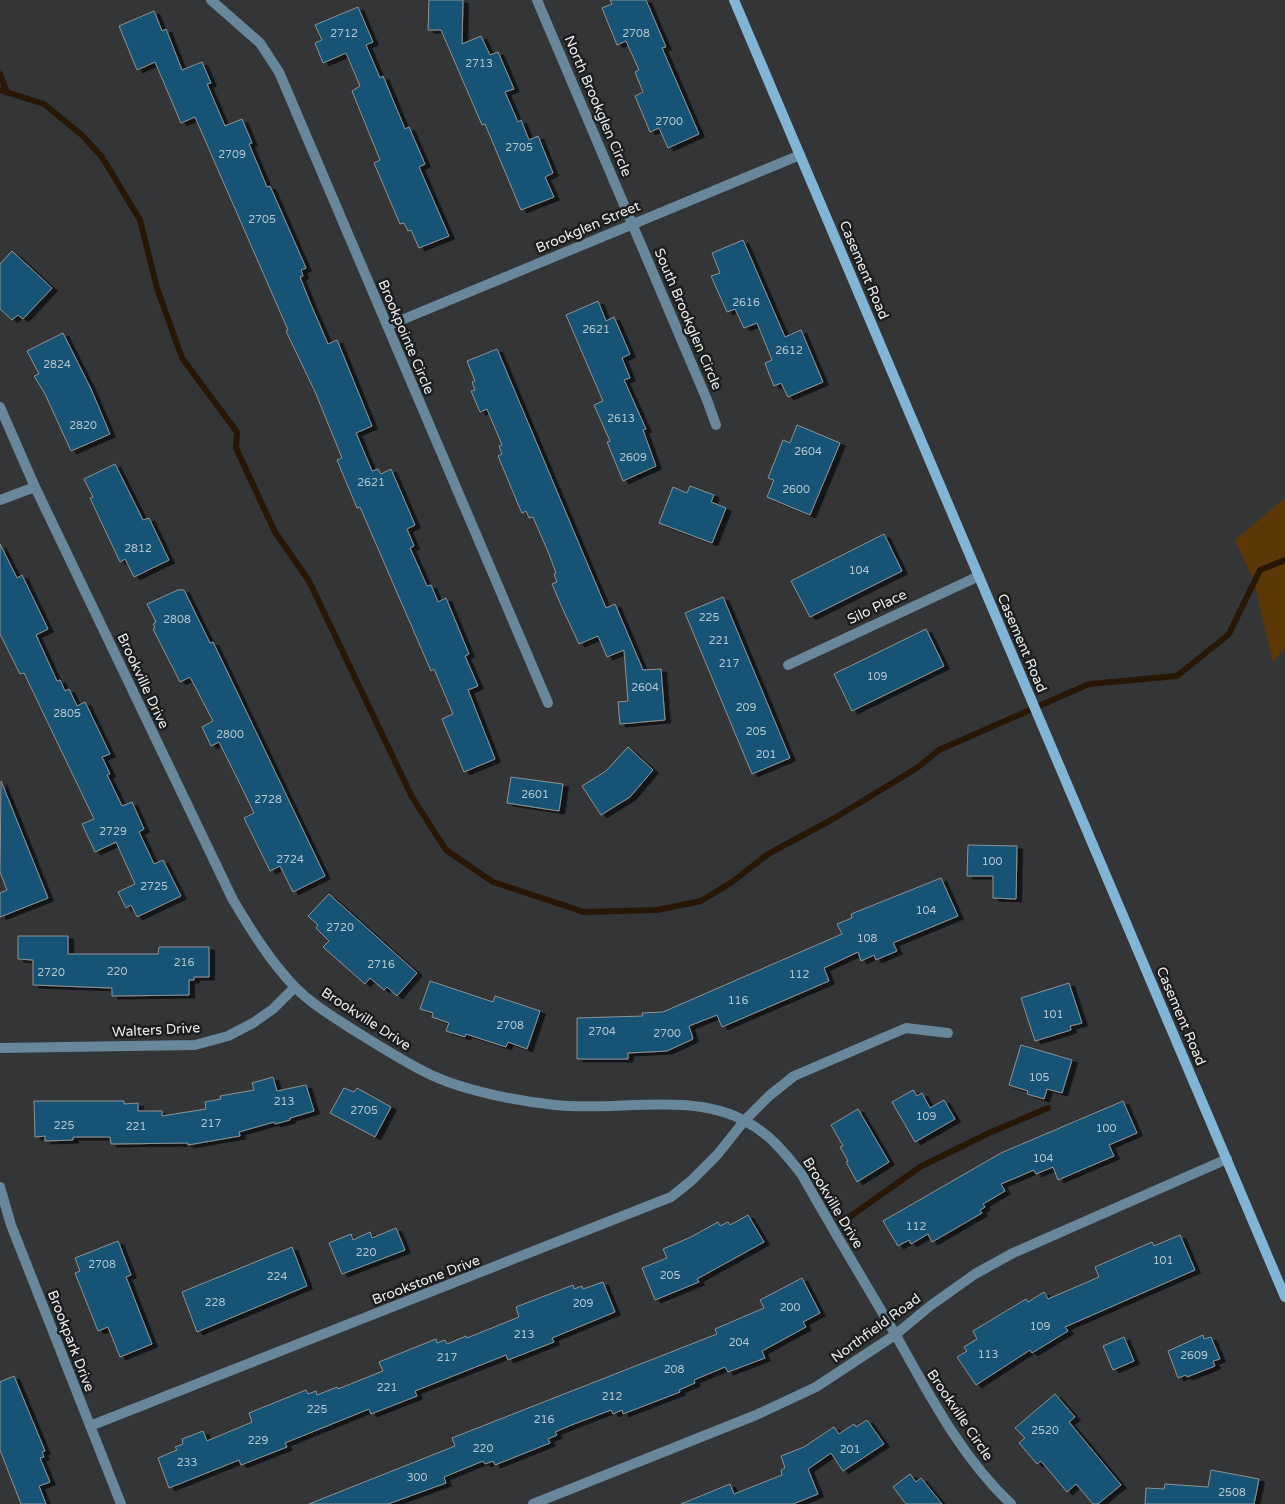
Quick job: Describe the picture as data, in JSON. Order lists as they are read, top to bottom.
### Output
{
  "streets": {
    "street": [
      "North Brookglen Circle",
      "Brookglen Street",
      "Casement Road",
      "South Brookglen Circle",
      "Brookpointe Circle",
      "Silo Place",
      "Brookville Drive",
      "Walters Drive",
      "Brookstone Drive",
      "Northfield Road",
      "Brookpark Drive",
      "Brookville Circle"
    ]
  },
  "crossings": [
    ["North Brookglen Circle", "Brookglen Street"],
    ["North Brookglen Circle", "South Brookglen Circle"],
    ["Brookglen Street", "Casement Road"],
    ["Brookglen Street", "South Brookglen Circle"],
    ["Brookglen Street", "Brookpointe Circle"],
    ["Casement Road", "Silo Place"],
    ["Casement Road", "Northfield Road"],
    ["Brookville Drive", "Walters Drive"],
    ["Brookville Drive", "Brookstone Drive"],
    ["Brookville Drive", "Northfield Road"],
    ["Brookville Drive", "Brookville Circle"],
    ["Brookstone Drive", "Brookpark Drive"],
    ["Northfield Road", "Brookville Circle"]
  ],
  "house_numbers": [
    "2712",
    "2708",
    "2713",
    "2700",
    "2705",
    "2709",
    "2705",
    "2616",
    "2621",
    "2612",
    "2824",
    "2613",
    "2820",
    "2604",
    "2609",
    "2621",
    "2600",
    "2812",
    "104",
    "225",
    "2808",
    "221",
    "217",
    "109",
    "2604",
    "209",
    "2805",
    "205",
    "2800",
    "201",
    "2601",
    "2728",
    "2729",
    "2724",
    "100",
    "2725",
    "104",
    "2720",
    "108",
    "216",
    "2716",
    "220",
    "2720",
    "112",
    "116",
    "101",
    "2708",
    "2704",
    "2700",
    "105",
    "213",
    "2705",
    "109",
    "217",
    "225",
    "221",
    "100",
    "104",
    "112",
    "220",
    "101",
    "2708",
    "205",
    "224",
    "228",
    "209",
    "200",
    "109",
    "213",
    "204",
    "113",
    "2609",
    "217",
    "208",
    "221",
    "212",
    "225",
    "216",
    "2520",
    "229",
    "220",
    "201",
    "233",
    "300",
    "2508"
  ]
}
